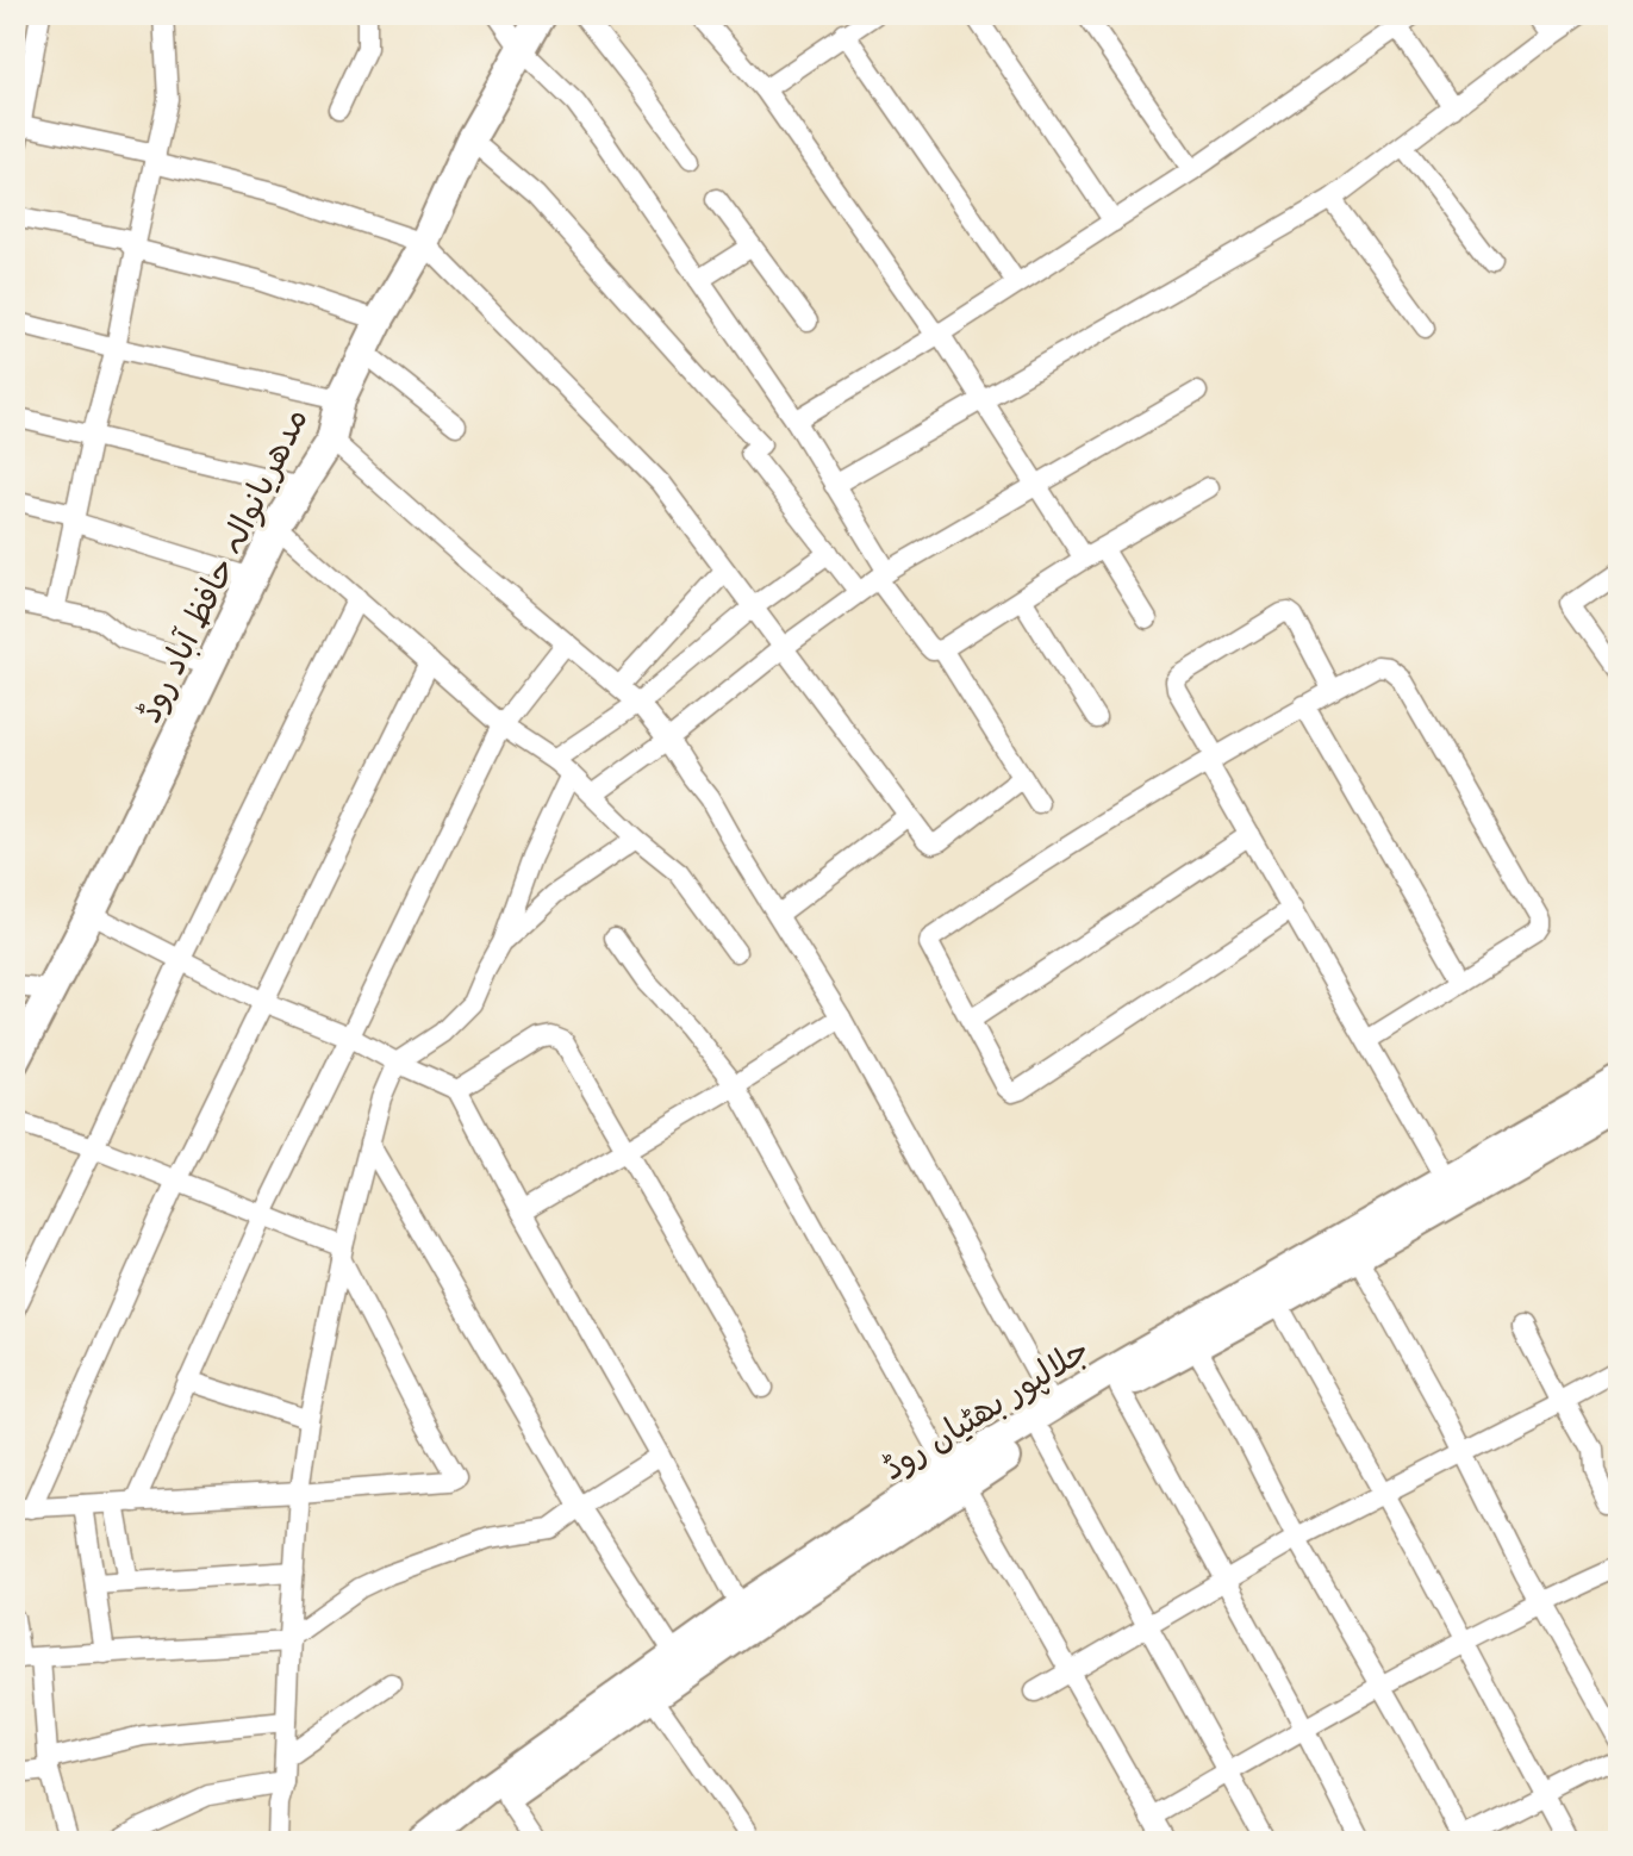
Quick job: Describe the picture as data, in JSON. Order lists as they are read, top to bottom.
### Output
{
  "streets": {
    "main road": ["مدھریانوالہ حافظ آباد روڈ", "جلالپور بھٹیاں روڈ"]
  }
}
